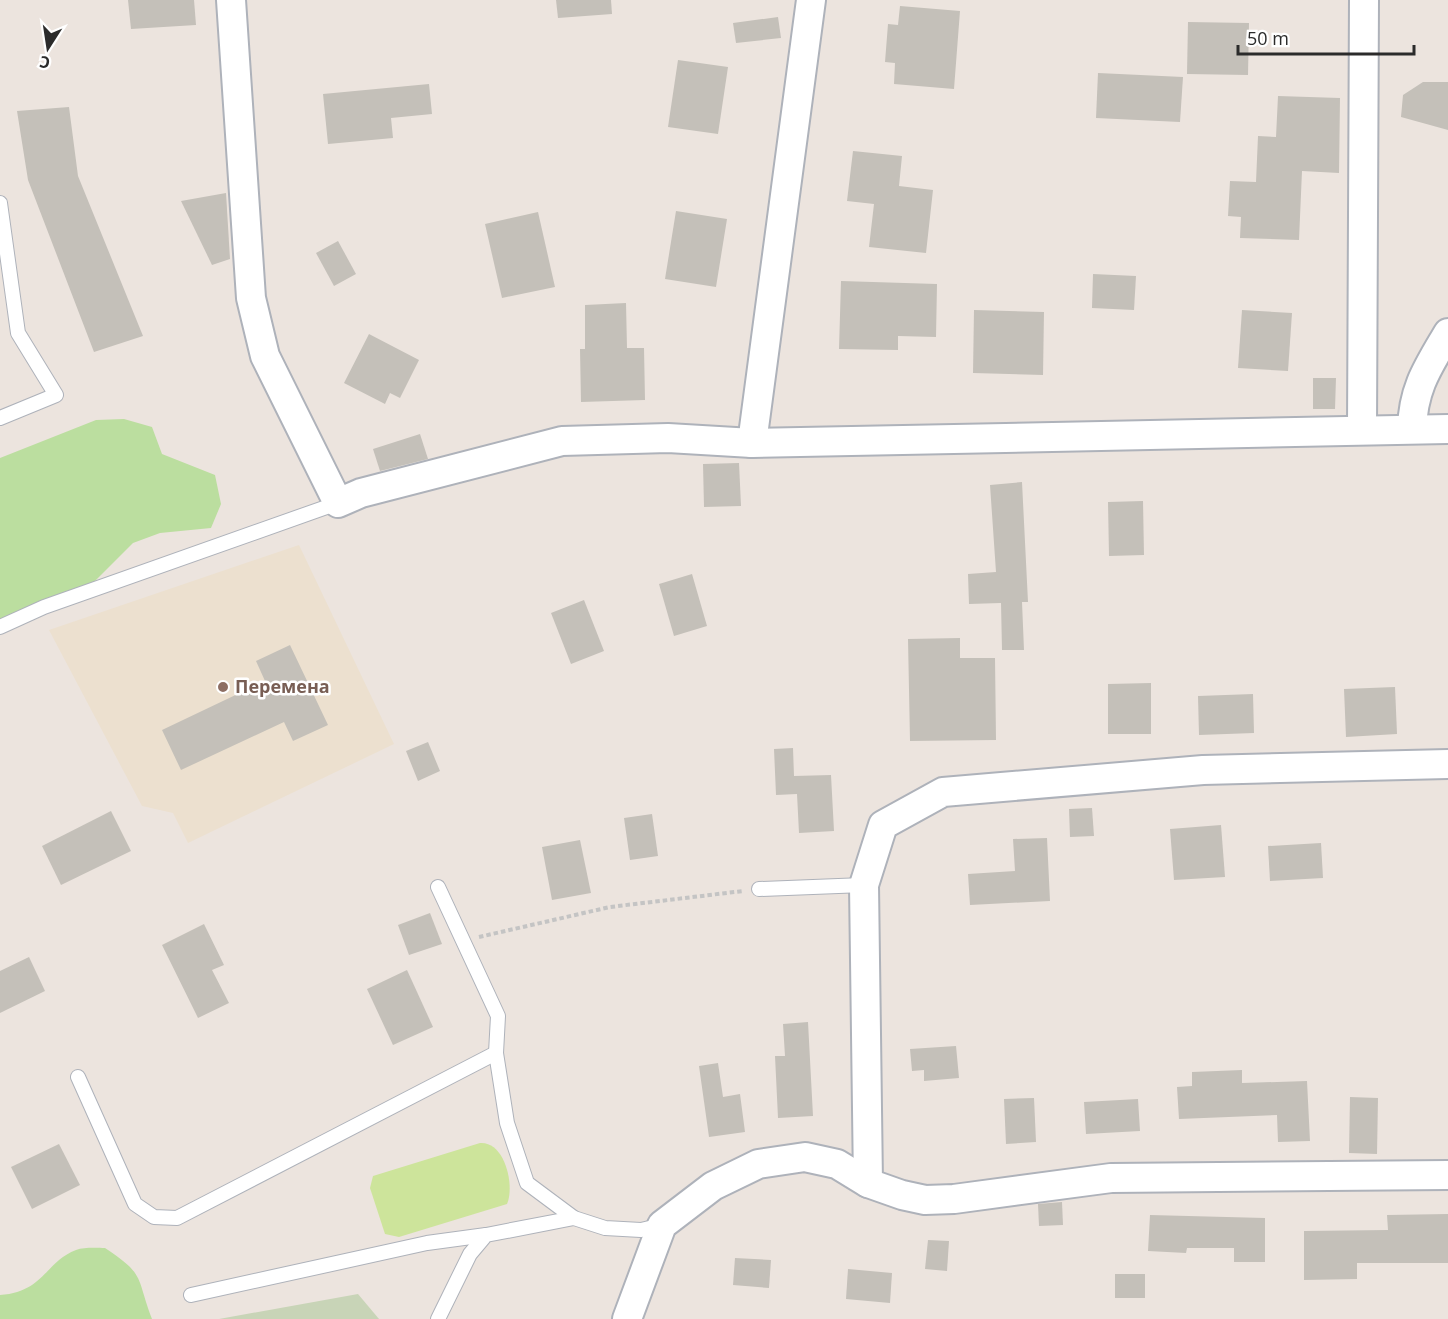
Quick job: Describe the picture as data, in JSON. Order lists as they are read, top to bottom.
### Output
{
  "places": ["Перемена"],
  "scale_bar": "50 m",
  "north": "bottom"
}
